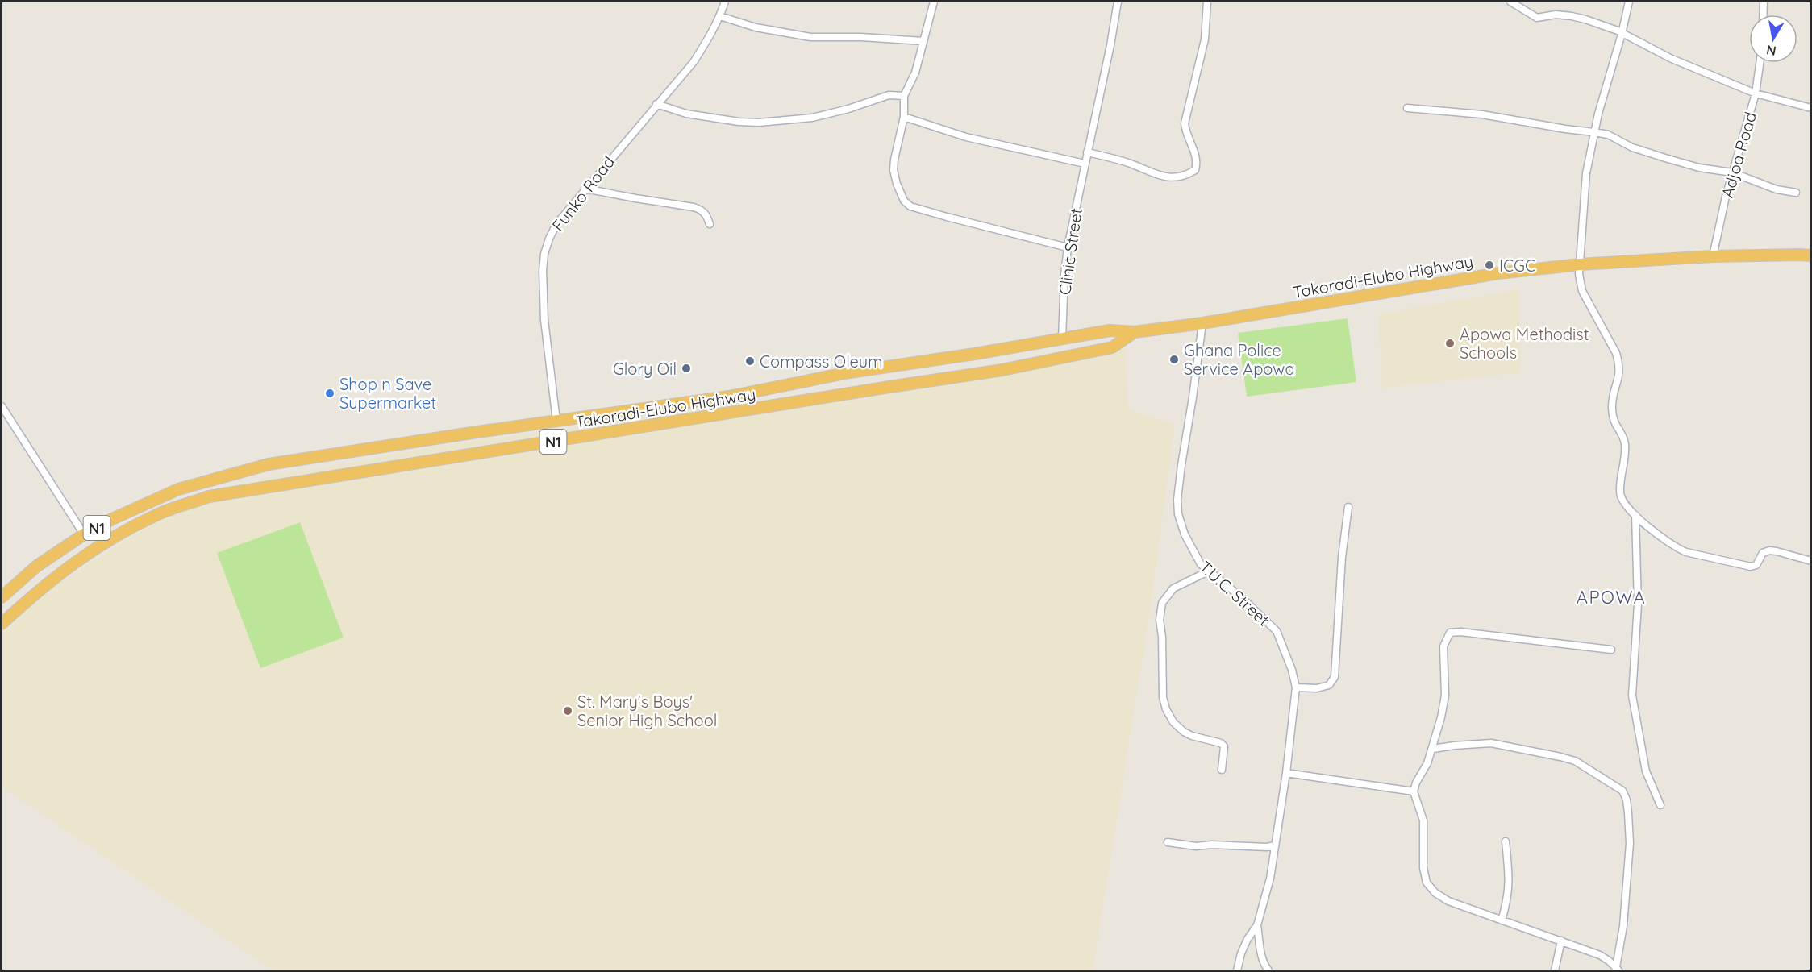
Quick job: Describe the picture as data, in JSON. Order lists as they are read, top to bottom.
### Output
{
  "streets": {
    "highway": ["Takoradi-Elubo Highway", "N1"],
    "street": [
      "Adjoa Road",
      "Funko Road",
      "Clinic Street",
      "T.U.C. Street"
    ]
  },
  "crossings": [
    ["Adjoa Road", "Takoradi-Elubo Highway"],
    ["Funko Road", "Takoradi-Elubo Highway"],
    ["Clinic Street", "Takoradi-Elubo Highway"],
    ["Takoradi-Elubo Highway", "T.U.C. Street"]
  ],
  "districts": ["APOWA"],
  "places": [
    "ICGC",
    "Apowa Methodist Schools",
    "Ghana Police Service Apowa",
    "Compass Oleum",
    "Glory Oil",
    "Shop n Save Supermarket",
    "St. Mary's Boys' Senior High School"
  ],
  "north": "bottom"
}
